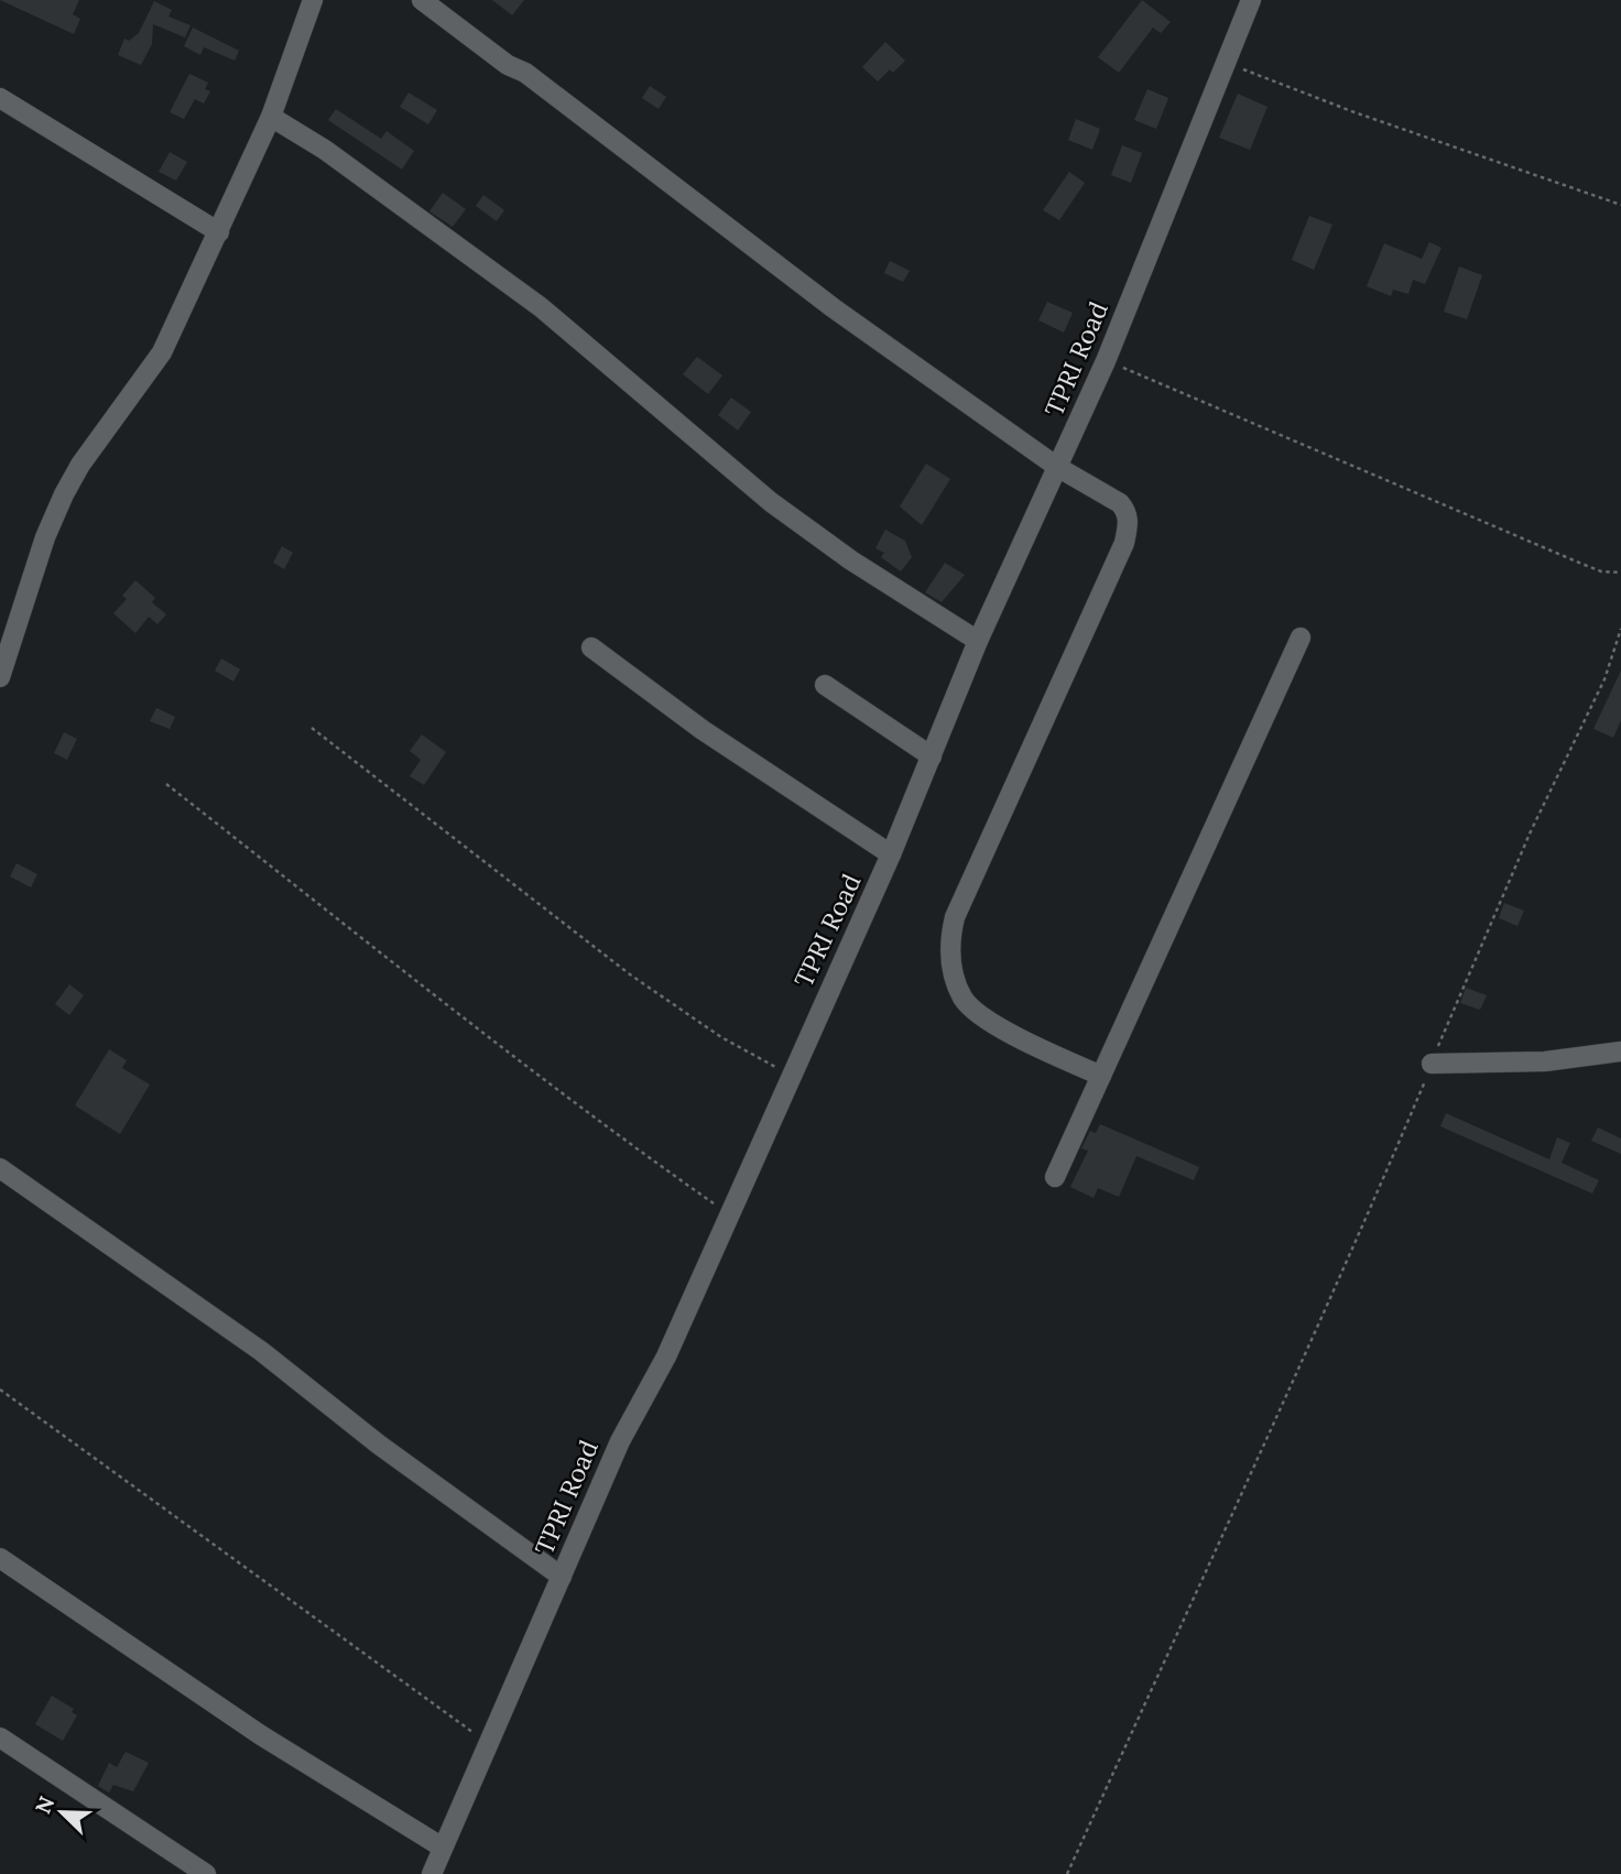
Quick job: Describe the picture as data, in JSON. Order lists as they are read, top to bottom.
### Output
{
  "streets": {
    "street": ["TPRI Road"]
  },
  "north": "top left"
}
